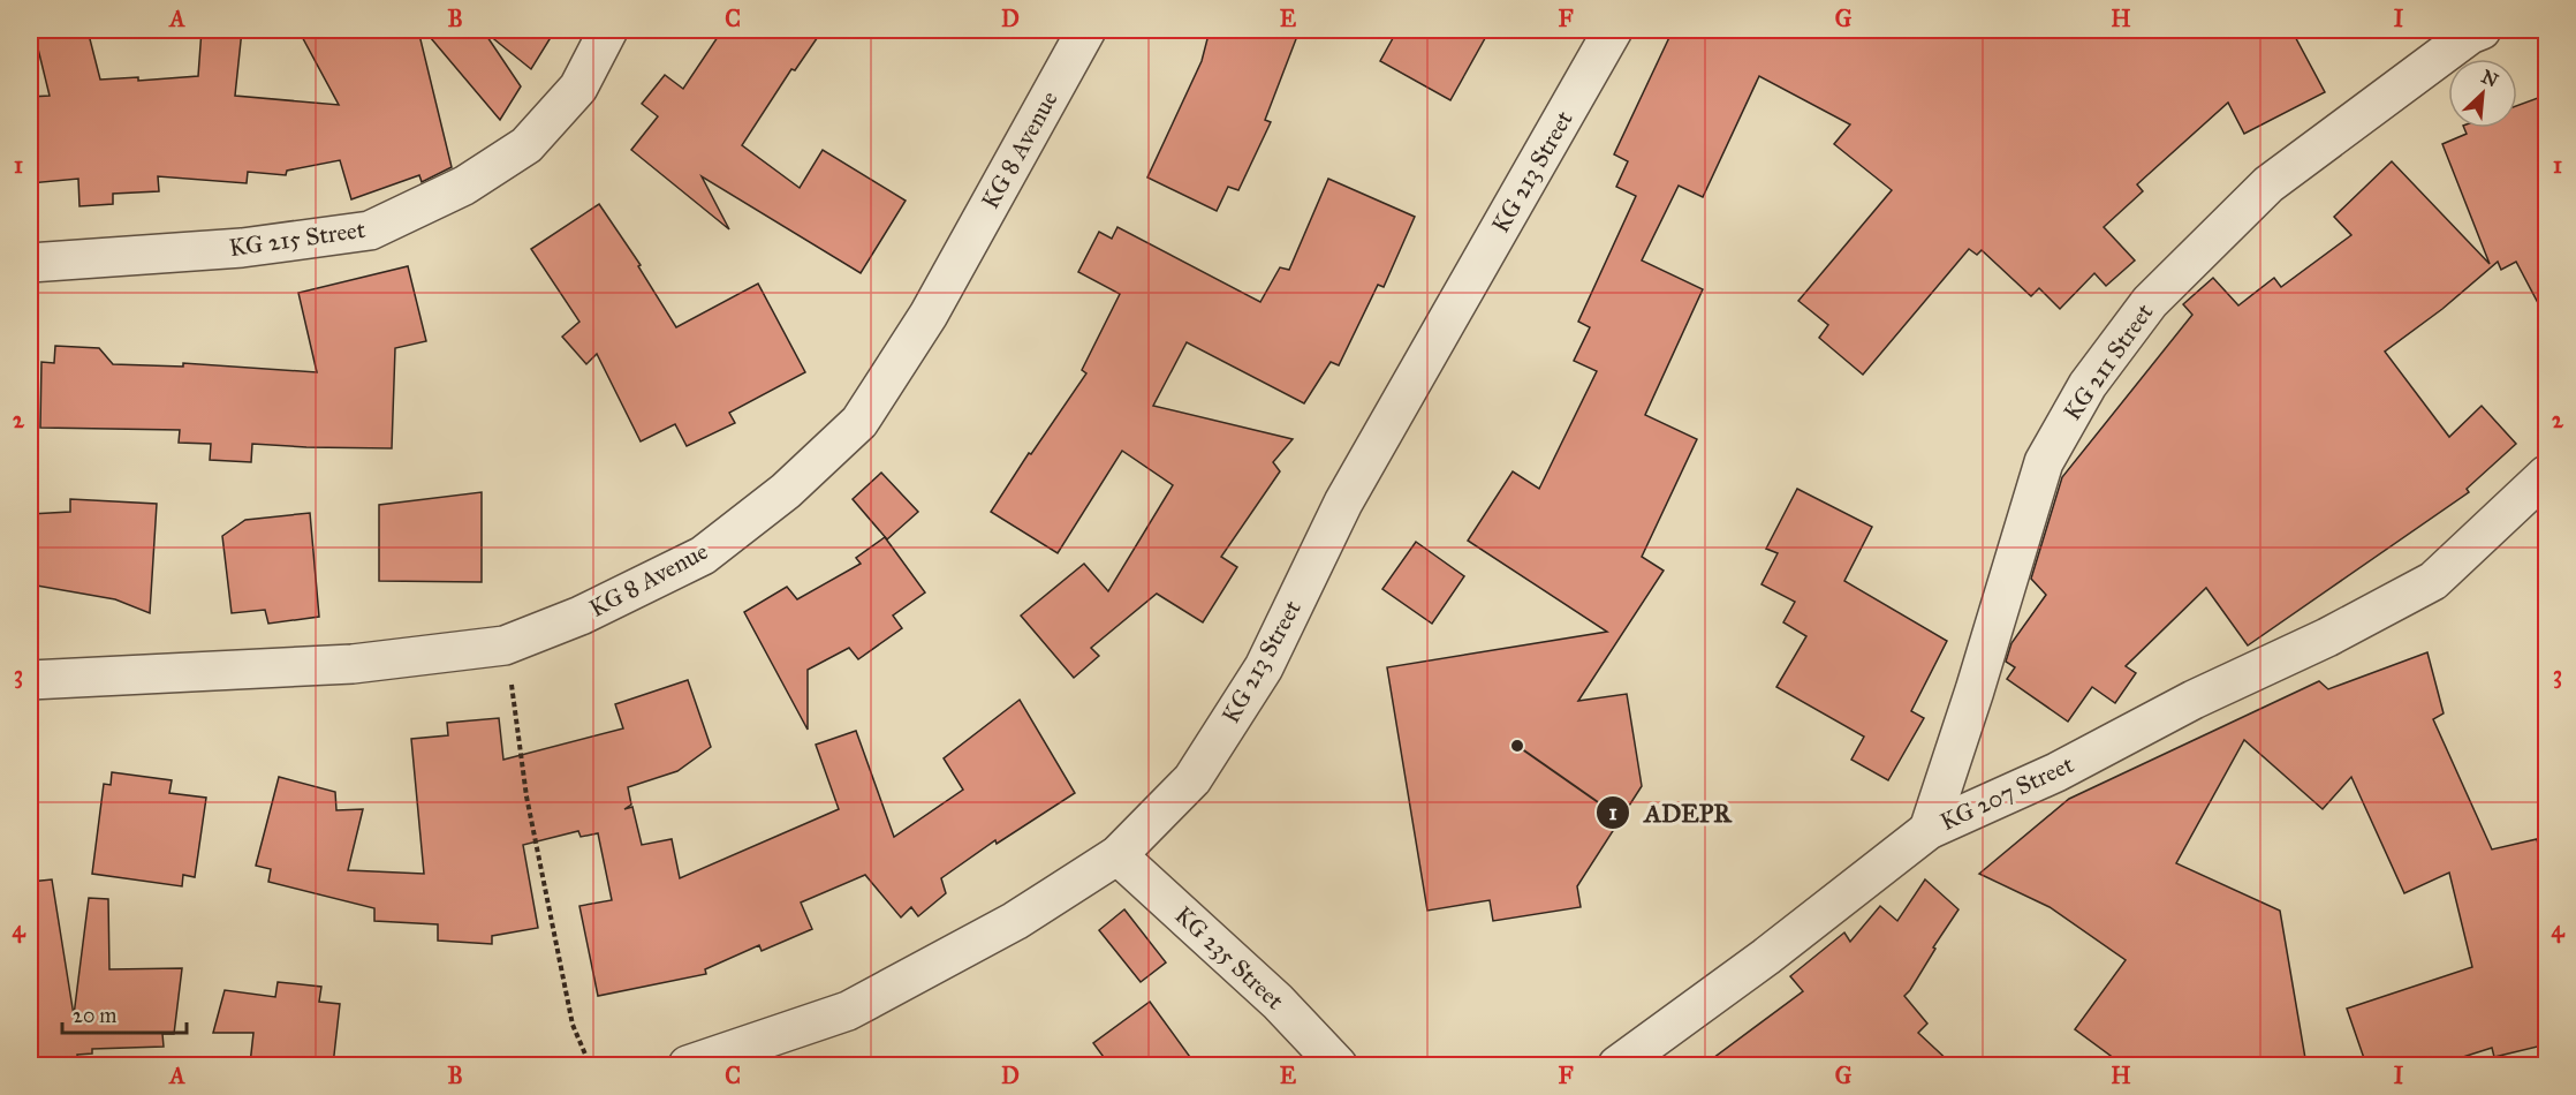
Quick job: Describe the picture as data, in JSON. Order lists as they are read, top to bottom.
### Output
{
  "streets": {
    "street": [
      "KG 8 Avenue",
      "KG 213 Street",
      "KG 215 Street",
      "KG 211 Street",
      "KG 207 Street",
      "KG 235 Street"
    ]
  },
  "crossings": [
    ["KG 213 Street", "KG 235 Street"],
    ["KG 211 Street", "KG 207 Street"]
  ],
  "places": ["ADEPR"],
  "scale_bar": "20 m",
  "north": "top right",
  "grid": {
    "columns": [
      "A",
      "B",
      "C",
      "D",
      "E",
      "F",
      "G",
      "H",
      "I"
    ],
    "rows": [
      "1",
      "2",
      "3",
      "4"
    ]
  }
}
